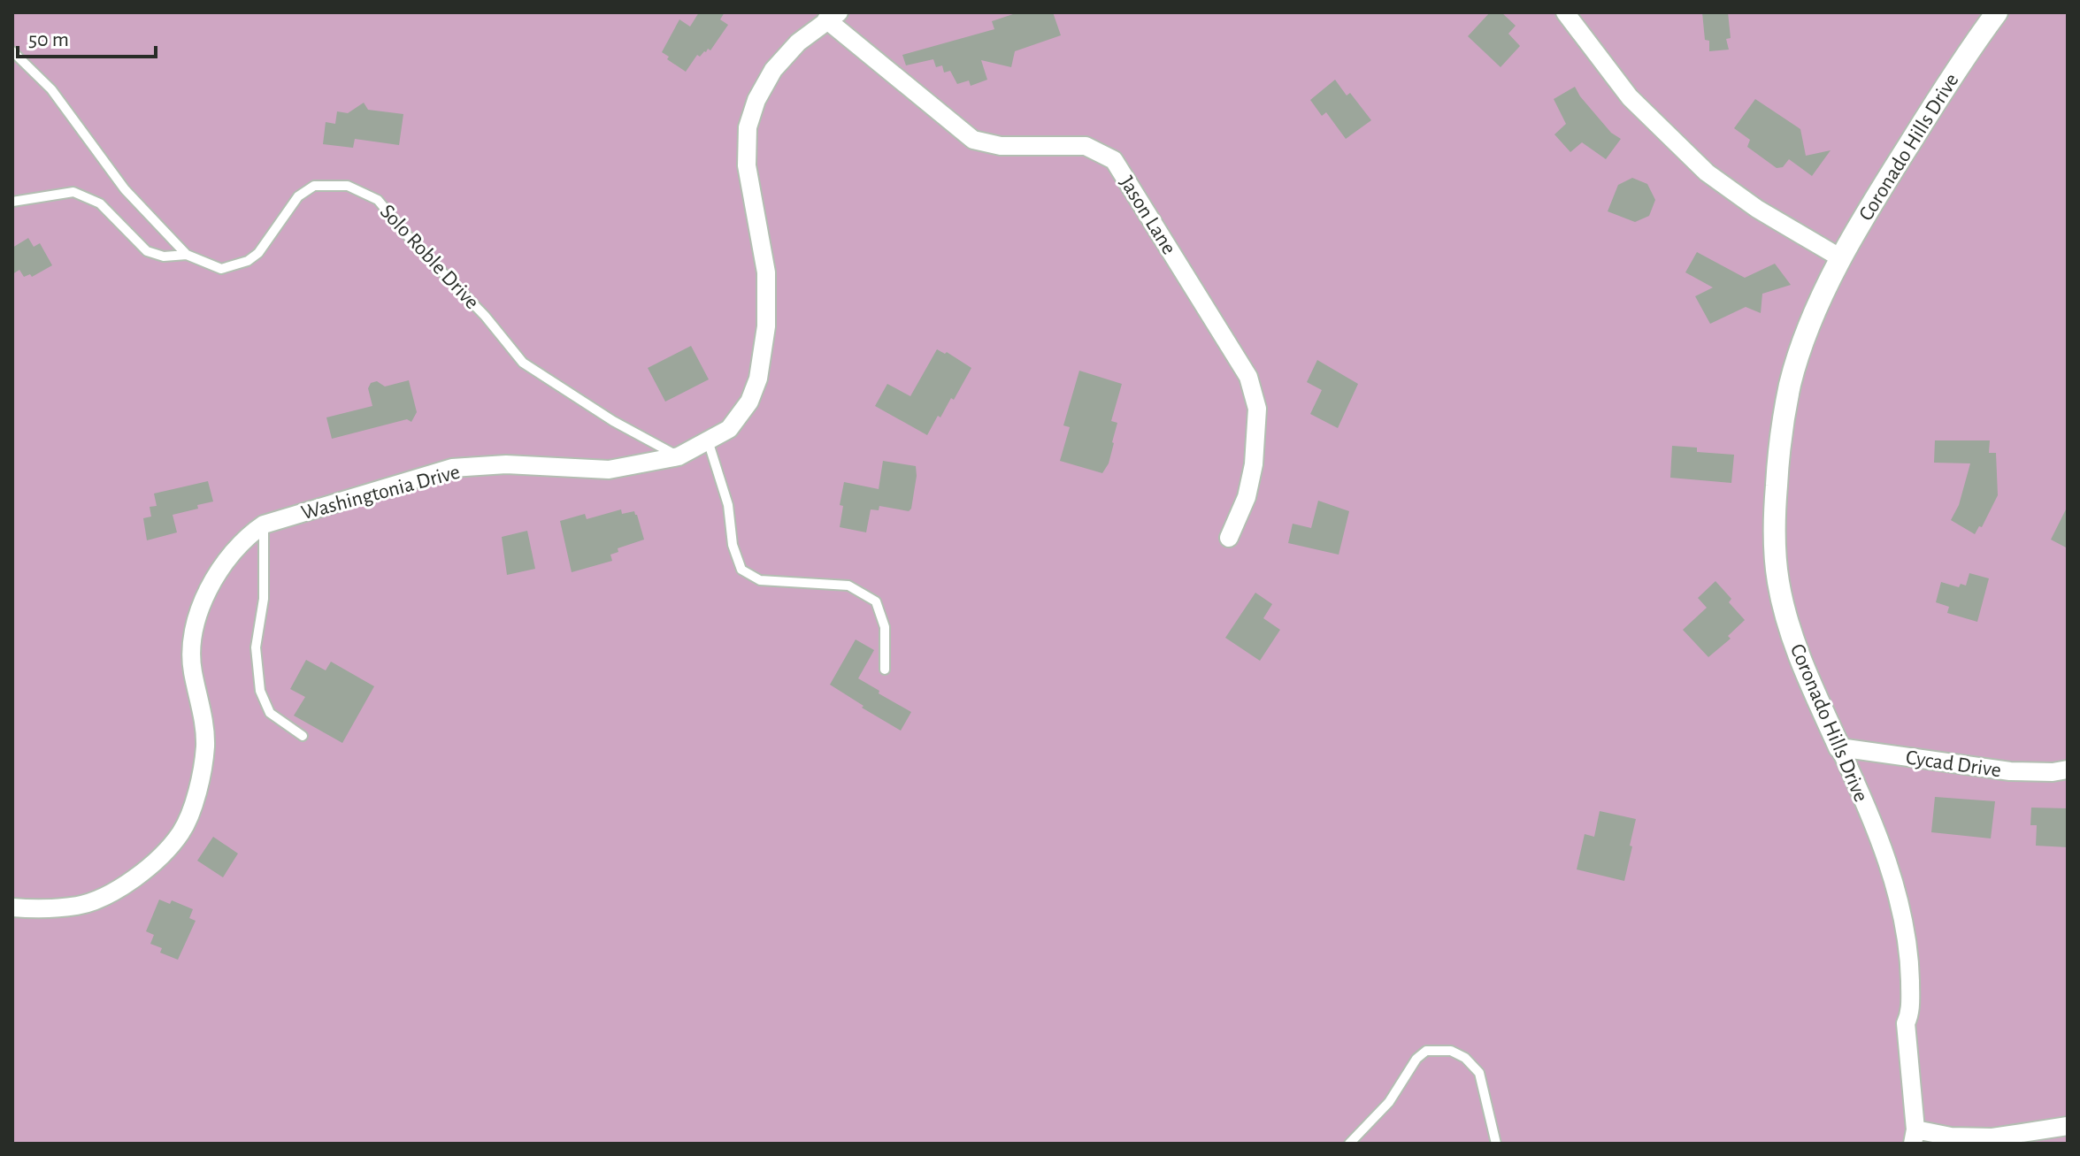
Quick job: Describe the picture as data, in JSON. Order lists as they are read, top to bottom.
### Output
{
  "streets": {
    "street": [
      "Coronado Hills Drive",
      "Jason Lane",
      "Washingtonia Drive",
      "Cycad Drive"
    ],
    "lane": ["Solo Roble Drive"]
  },
  "crossings": [
    ["Coronado Hills Drive", "Cycad Drive"],
    ["Jason Lane", "Washingtonia Drive"],
    ["Solo Roble Drive", "Washingtonia Drive"]
  ],
  "scale_bar": "50 m"
}
